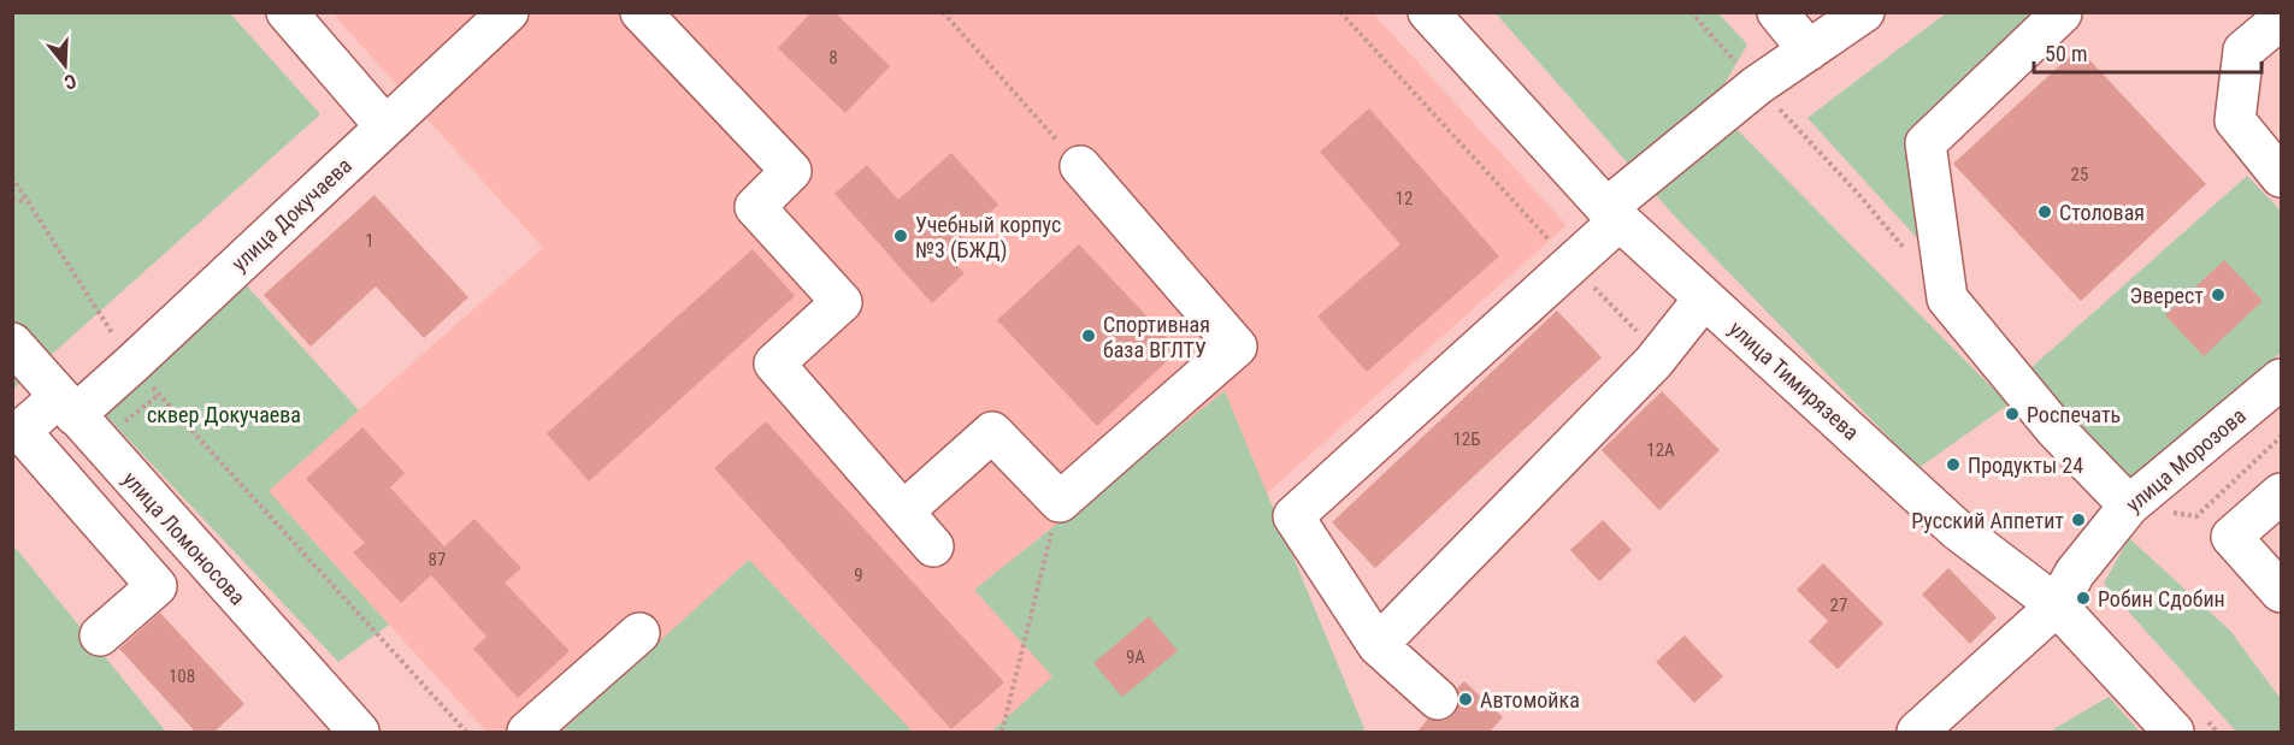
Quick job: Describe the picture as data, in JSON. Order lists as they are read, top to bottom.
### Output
{
  "streets": {
    "main road": [
      "улица Докучаева",
      "улица Тимирязева",
      "улица Морозова",
      "улица Ломоносова"
    ]
  },
  "crossings": [
    ["улица Докучаева", "улица Ломоносова"],
    ["улица Тимирязева", "улица Морозова"]
  ],
  "parks": ["сквер Докучаева"],
  "places": [
    "Столовая",
    "Учебный корпус №3 (БЖД)",
    "Эверест",
    "Спортивная база ВГЛТУ",
    "Роспечать",
    "Продукты 24",
    "Русский Аппетит",
    "Робин Сдобин",
    "Автомойка"
  ],
  "house_numbers": [
    "8",
    "25",
    "12",
    "1",
    "12Б",
    "12А",
    "87",
    "9",
    "27",
    "9А",
    "108"
  ],
  "scale_bar": "50 m",
  "north": "bottom"
}
